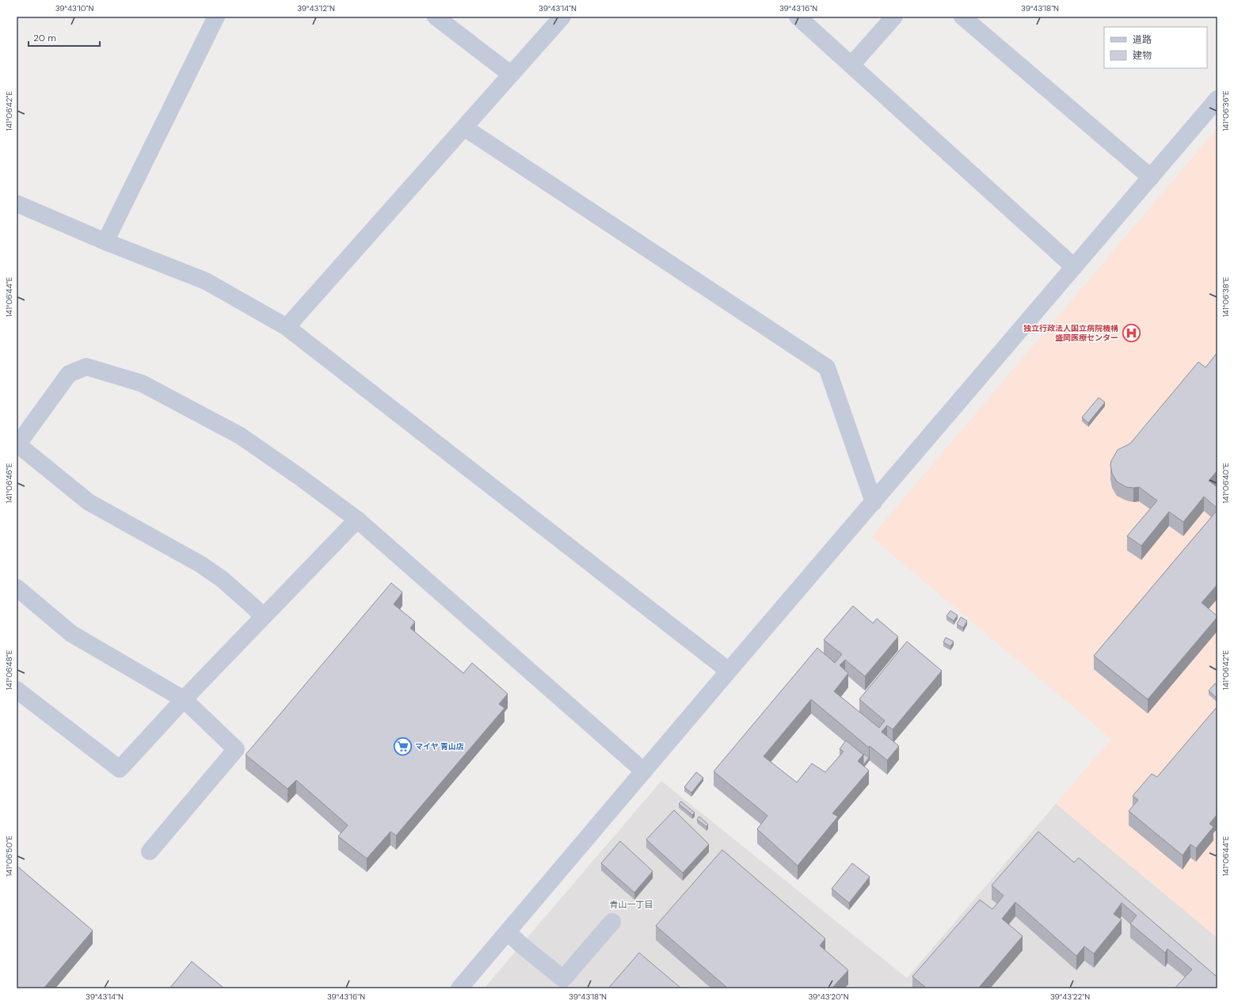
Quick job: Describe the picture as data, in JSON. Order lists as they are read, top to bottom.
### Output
{
  "districts": ["青山一丁目"],
  "places": {
    "hospital": ["独立行政法人国立病院機構 盛岡医療センター"],
    "supermarket": ["マイヤ 青山店"]
  },
  "legend": ["道路", "建物"],
  "scale_bar": "20 m",
  "coordinates": [
    "39°43'10\"N",
    "39°43'12\"N",
    "39°43'14\"N",
    "39°43'16\"N",
    "39°43'18\"N",
    "141°06'42\"E",
    "141°06'36\"E",
    "141°06'44\"E",
    "141°06'38\"E",
    "141°06'46\"E",
    "141°06'40\"E",
    "141°06'48\"E",
    "141°06'50\"E",
    "39°43'20\"N",
    "39°43'22\"N"
  ]
}
